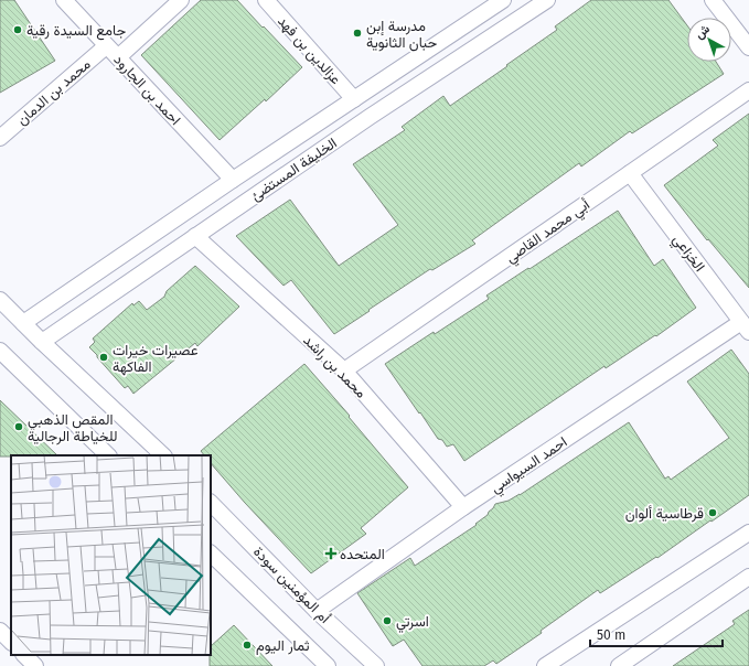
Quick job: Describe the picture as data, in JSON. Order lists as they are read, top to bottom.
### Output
{
  "streets": {
    "street": [
      "عزالدين بن فهد",
      "احمد بن الجارود",
      "محمد بن الدمان",
      "الخليفة المستضئ",
      "أبي محمد القاصي",
      "الخزاعي",
      "محمد بن راشد",
      "احمد السيواسي",
      "أم المؤمنين سودة"
    ]
  },
  "crossings": [
    ["عزالدين بن فهد", "الخليفة المستضئ"],
    ["احمد بن الجارود", "محمد بن الدمان"],
    ["احمد بن الجارود", "الخليفة المستضئ"],
    ["الخليفة المستضئ", "محمد بن راشد"],
    ["أبي محمد القاصي", "الخزاعي"],
    ["أبي محمد القاصي", "محمد بن راشد"],
    ["الخزاعي", "احمد السيواسي"],
    ["محمد بن راشد", "احمد السيواسي"],
    ["احمد السيواسي", "أم المؤمنين سودة"]
  ],
  "places": {
    "other": [
      "جامع السيدة رقية",
      "مدرسة إبن حبان الثانوية",
      "عصيرات خيرات الفاكهة",
      "المقص الذهبي للخياطة الرجالية",
      "قرطاسية ألوان",
      "اسرتي",
      "ثمار اليوم"
    ],
    "health": ["المتحده"]
  },
  "scale_bar": "50 m",
  "north": "top left"
}
